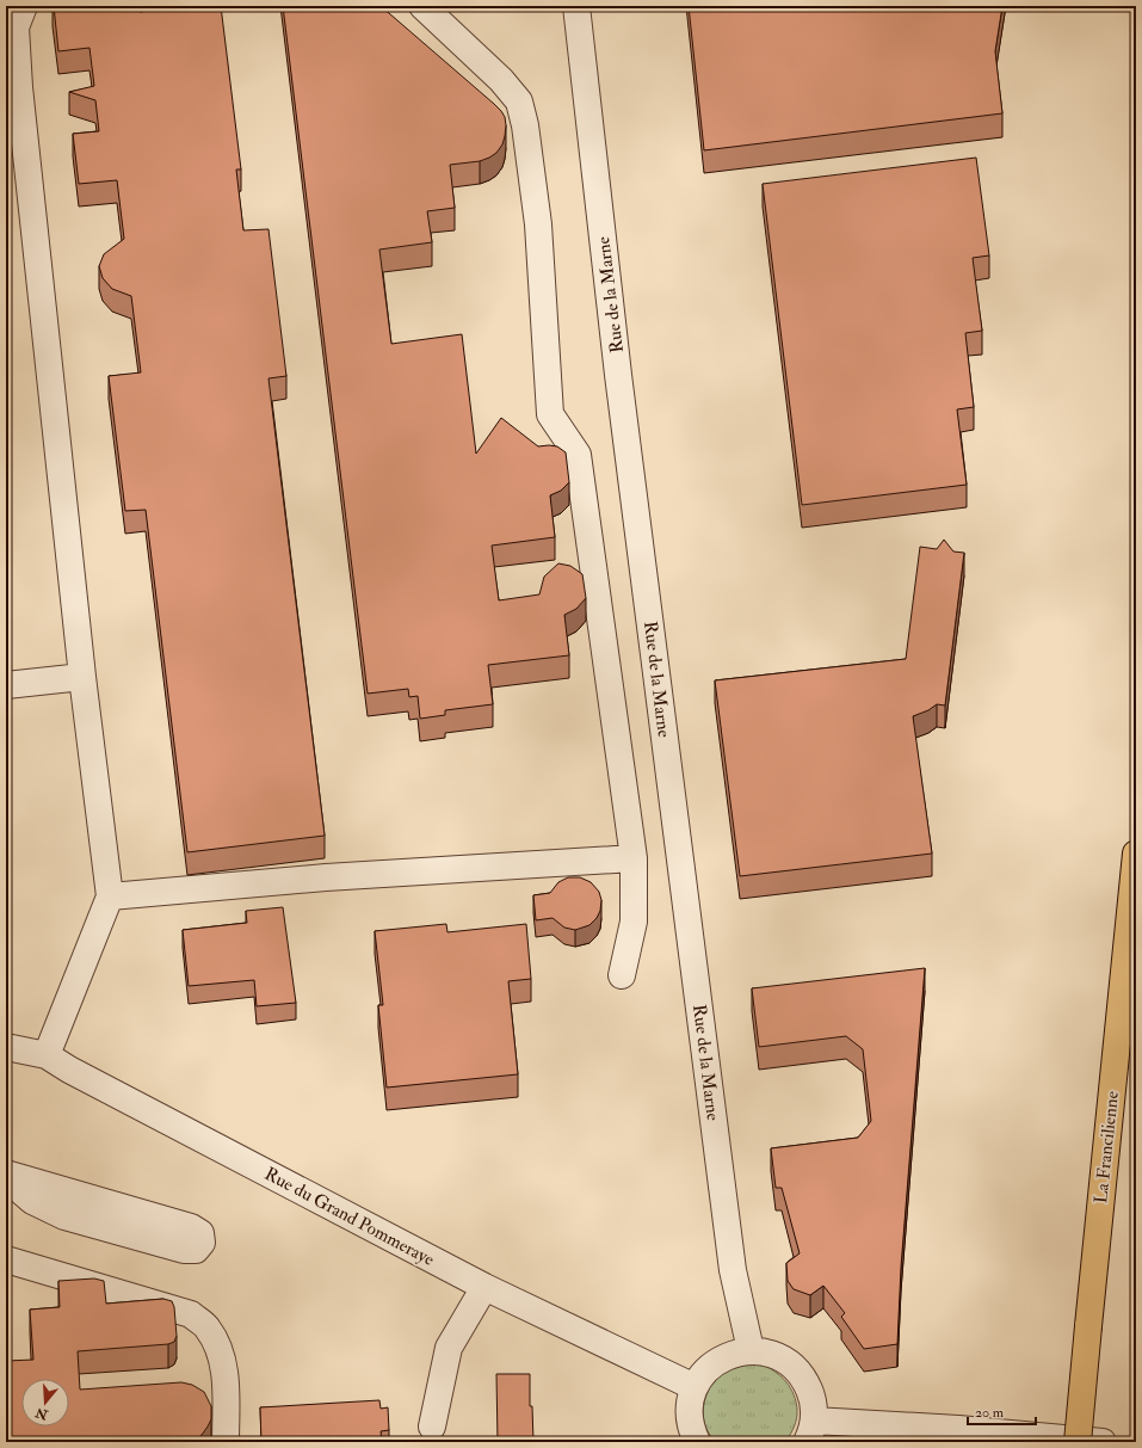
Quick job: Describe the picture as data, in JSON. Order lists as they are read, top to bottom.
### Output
{
  "streets": {
    "highway": ["La Francilienne"],
    "street": ["Rue de la Marne", "Rue du Grand Pommeraye"]
  },
  "scale_bar": "20 m",
  "north": "bottom"
}
